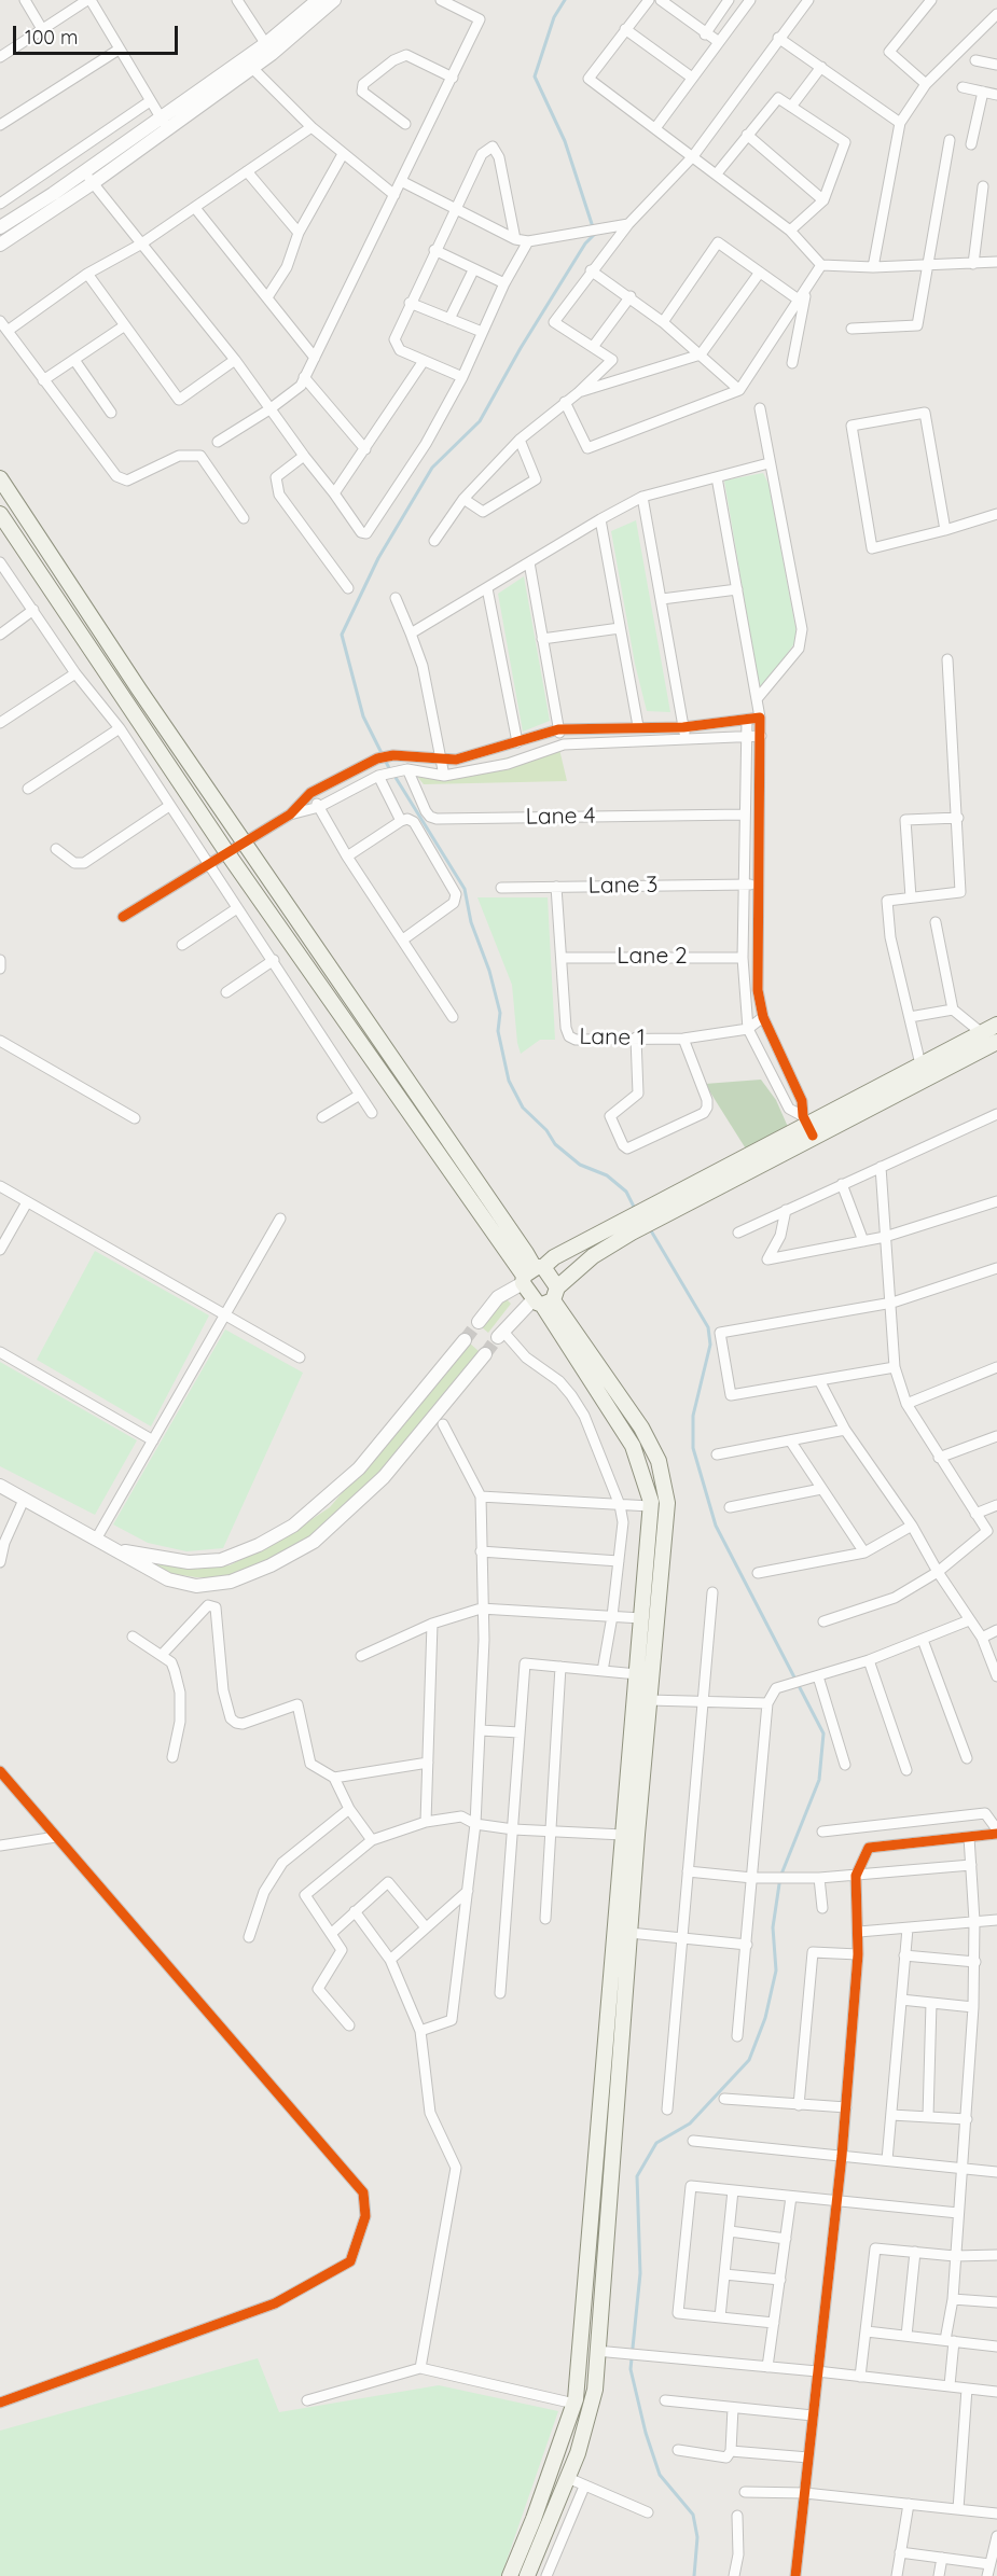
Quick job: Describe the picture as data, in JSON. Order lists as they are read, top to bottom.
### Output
{
  "streets": {
    "street": [
      "Lane 4",
      "Lane 3",
      "Lane 2",
      "Lane 1"
    ]
  },
  "crossings": [
    ["Lane 3", "Lane 1"],
    ["Lane 2", "Lane 1"]
  ],
  "scale_bar": "100 m"
}
